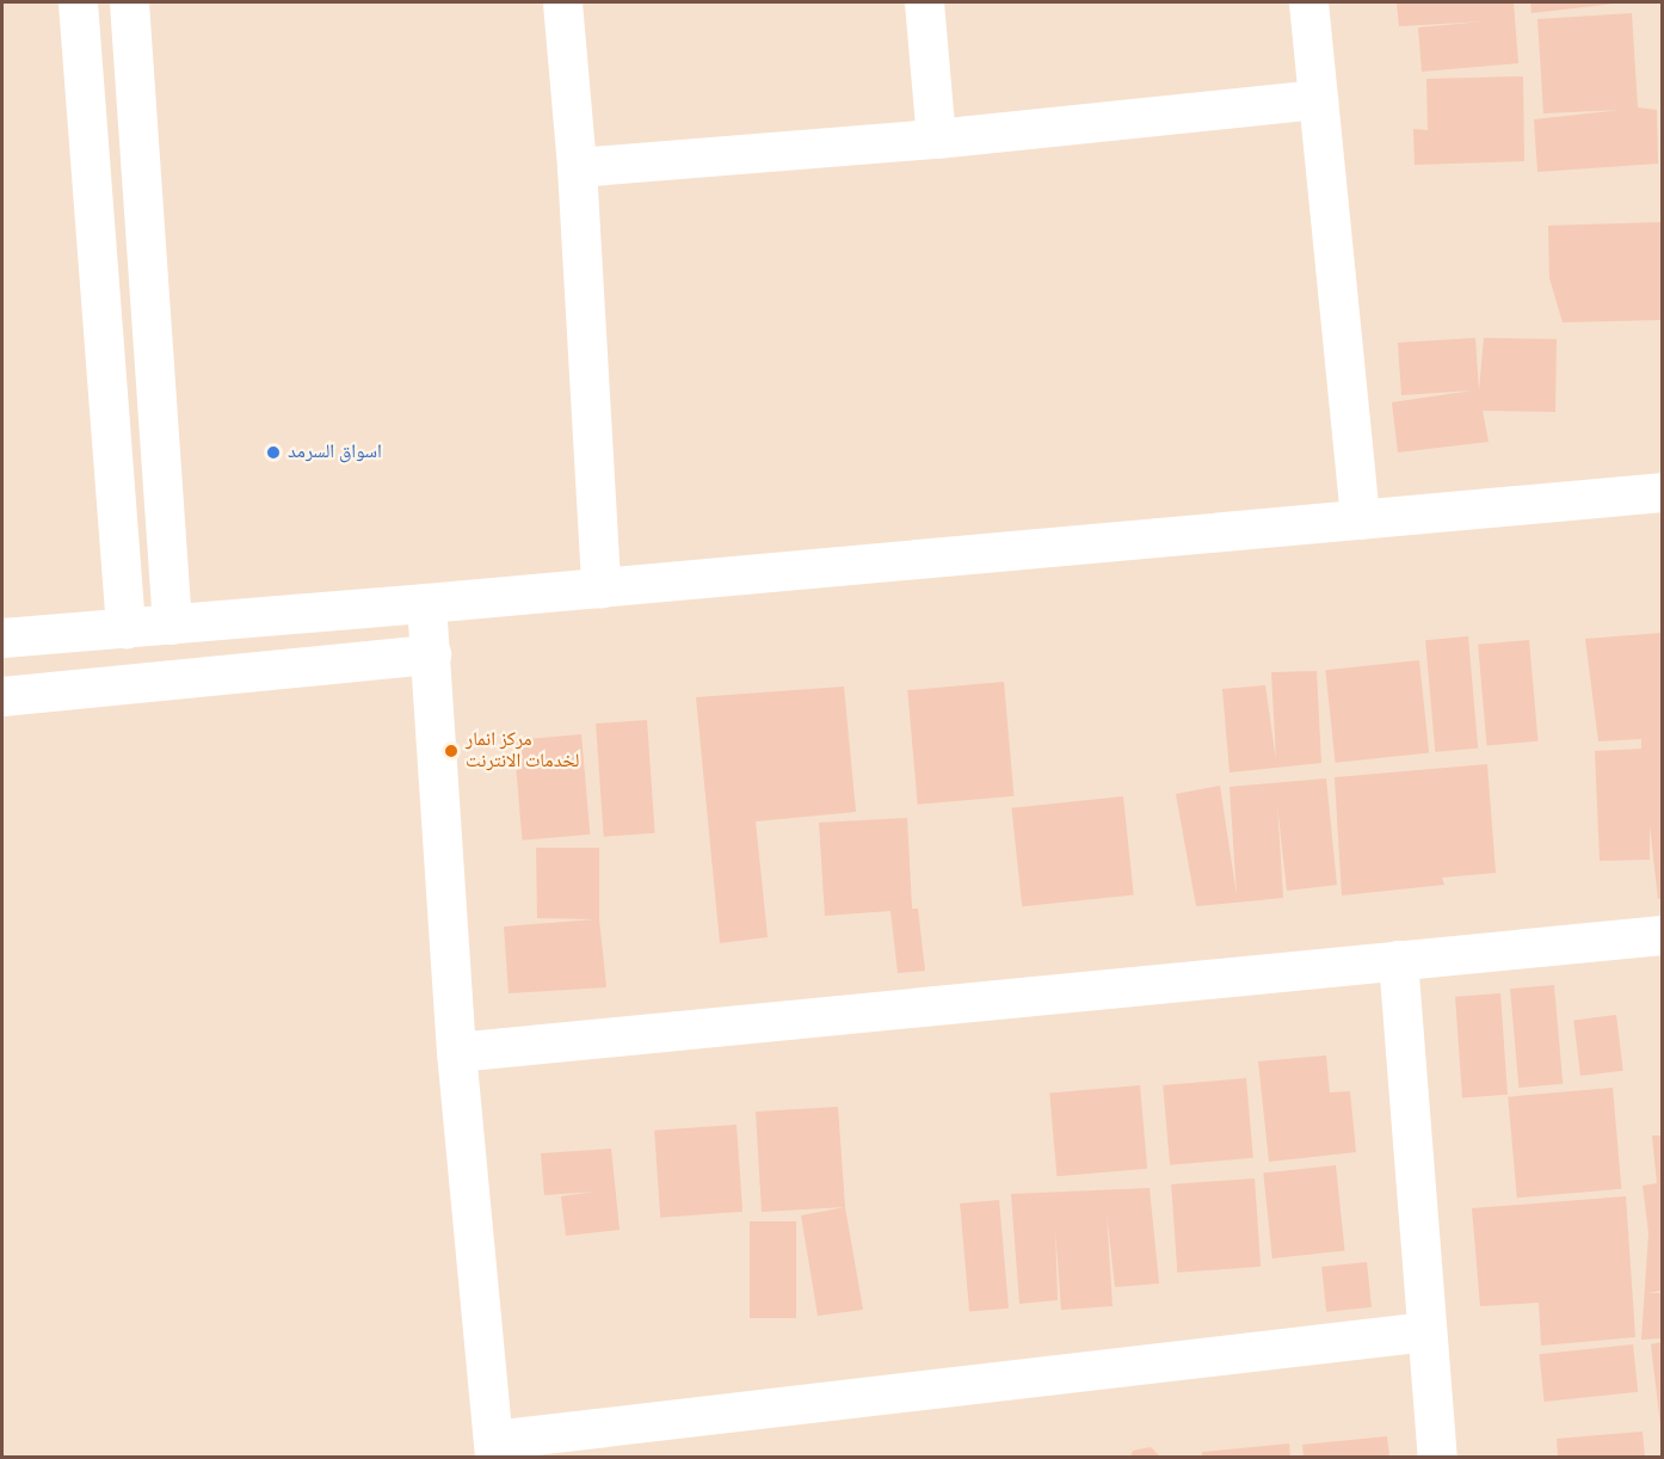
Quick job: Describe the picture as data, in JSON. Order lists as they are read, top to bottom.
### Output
{
  "places": ["اسواق السرمد", "مركز انمار لخدمات الانترنت"]
}
